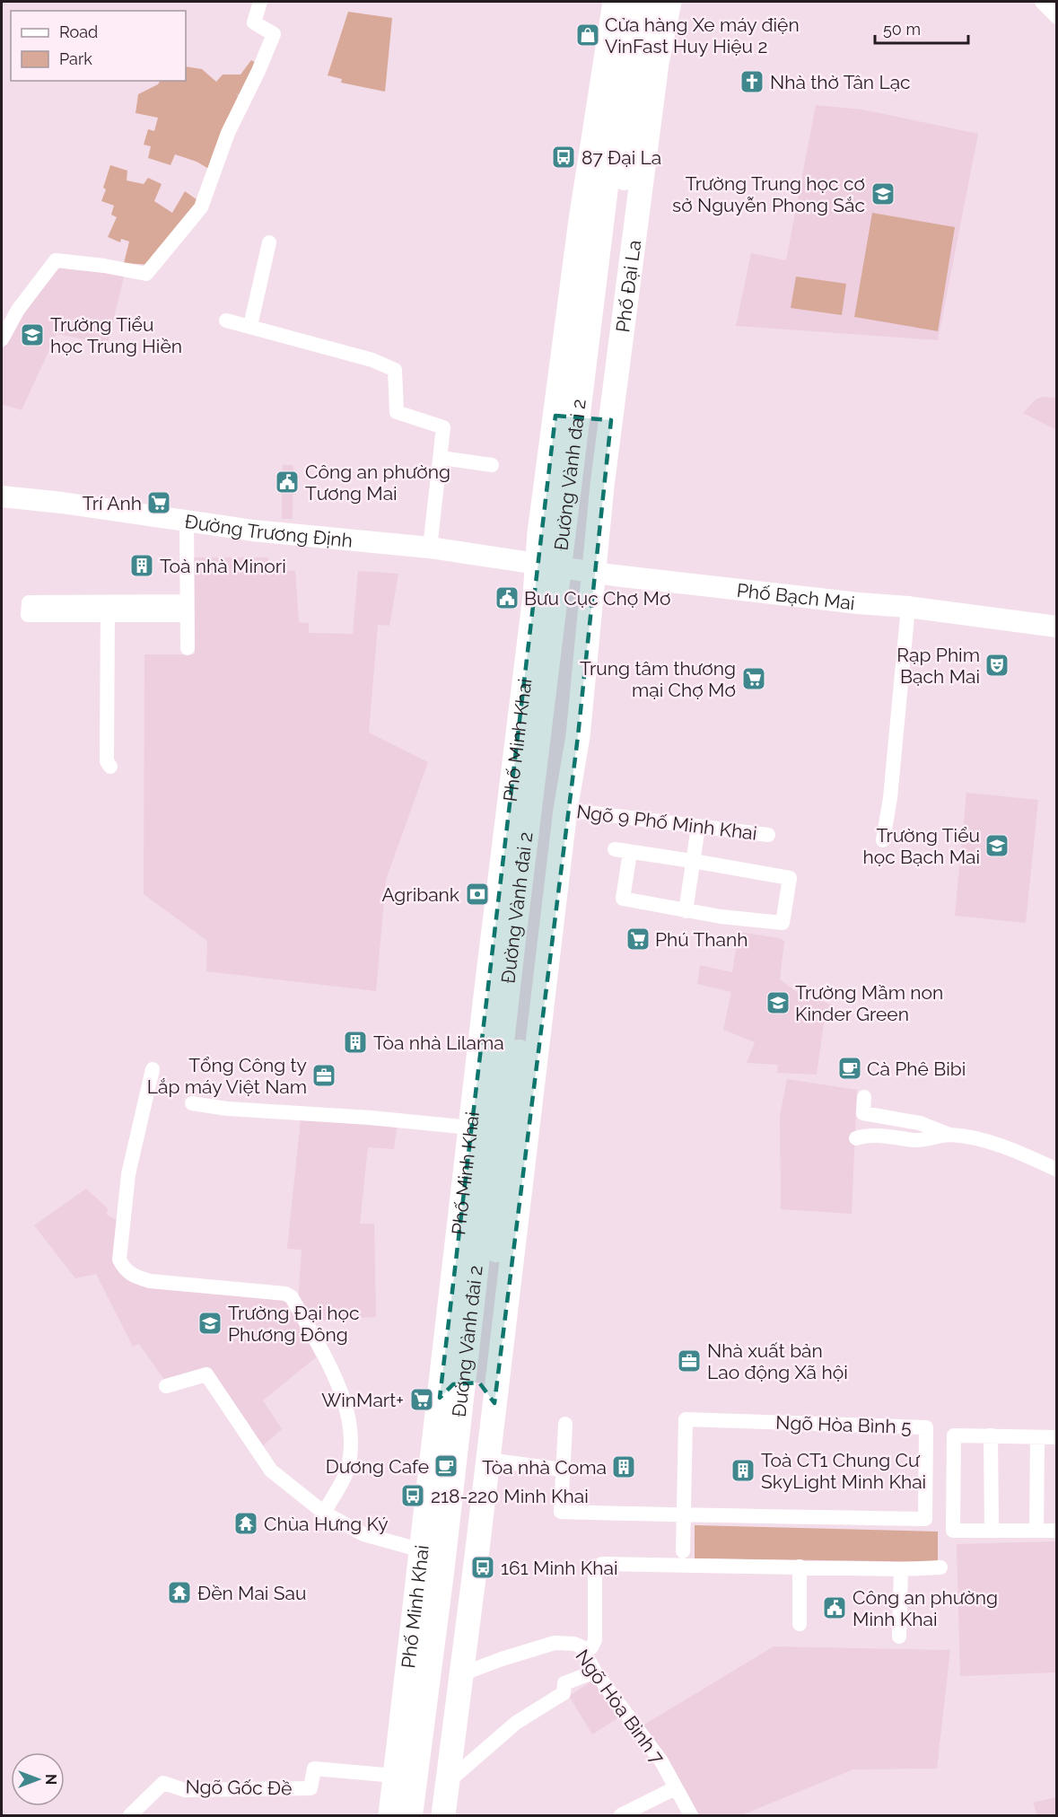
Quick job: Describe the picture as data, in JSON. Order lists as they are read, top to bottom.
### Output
{
  "streets": {
    "highway": ["Đường Vành đai 2"],
    "main road": [
      "Phố Đại La",
      "Đường Trương Định",
      "Phố Bạch Mai",
      "Phố Minh Khai"
    ],
    "street": [
      "Ngõ 9 Phố Minh Khai",
      "Ngõ Hòa Bình 5",
      "Ngõ Hòa Bình 7",
      "Ngõ Gốc Đề"
    ]
  },
  "crossings": [
    ["Phố Đại La", "Phố Bạch Mai"],
    ["Đường Trương Định", "Phố Bạch Mai"],
    ["Đường Trương Định", "Phố Minh Khai"],
    ["Phố Bạch Mai", "Phố Minh Khai"],
    ["Phố Minh Khai", "Ngõ Gốc Đề"]
  ],
  "places": {
    "shop": ["Cửa hàng Xe máy điện VinFast Huy Hiệu 2"],
    "church": ["Nhà thờ Tân Lạc"],
    "bus stop": ["87 Đại La", "218-220 Minh Khai", "161 Minh Khai"],
    "school or university": [
      "Trường Trung học cơ sở Nguyễn Phong Sắc",
      "Trường Tiểu học Trung Hiền",
      "Trường Tiểu học Bạch Mai",
      "Trường Mầm non Kinder Green",
      "Trường Đại học Phương Đông"
    ],
    "public building": ["Công an phường Tương Mai", "Bưu Cục Chợ Mơ", "Công an phường Minh Khai"],
    "supermarket": [
      "Trí Anh",
      "Trung tâm thương mại Chợ Mơ",
      "Phú Thanh",
      "WinMart+"
    ],
    "building": [
      "Toà nhà Minori",
      "Tòa nhà Lilama",
      "Tòa nhà Coma",
      "Toà CT1 Chung Cư SkyLight Minh Khai"
    ],
    "theatre": ["Rạp Phim Bạch Mai"],
    "bank": ["Agribank"],
    "cafe": ["Cà Phê Bibi", "Dương Cafe"],
    "office": ["Tổng Công ty Lắp máy Việt Nam", "Nhà xuất bản Lao động Xã hội"],
    "temple": ["Chùa Hưng Ký", "Đền Mai Sau"]
  },
  "legend": ["Road", "Park"],
  "scale_bar": "50 m",
  "north": "right"
}
